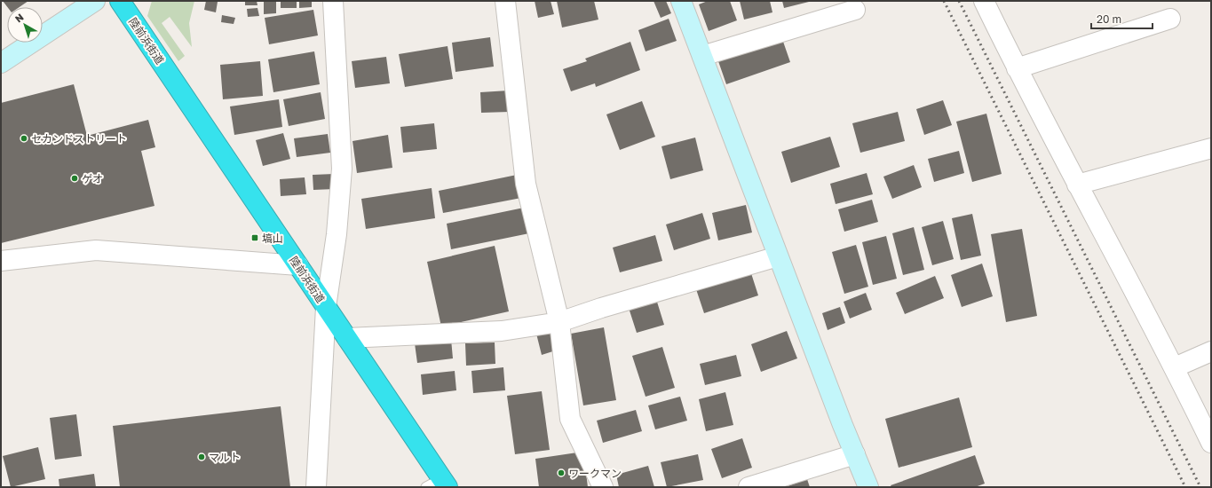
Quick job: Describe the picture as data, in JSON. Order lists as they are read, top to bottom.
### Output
{
  "streets": {
    "highway": ["陸前浜街道"]
  },
  "places": {
    "other": [
      "セカンドストリート",
      "ゲオ",
      "マルト",
      "ワークマン"
    ],
    "transit": ["塙山"]
  },
  "scale_bar": "20 m",
  "north": "top left"
}
